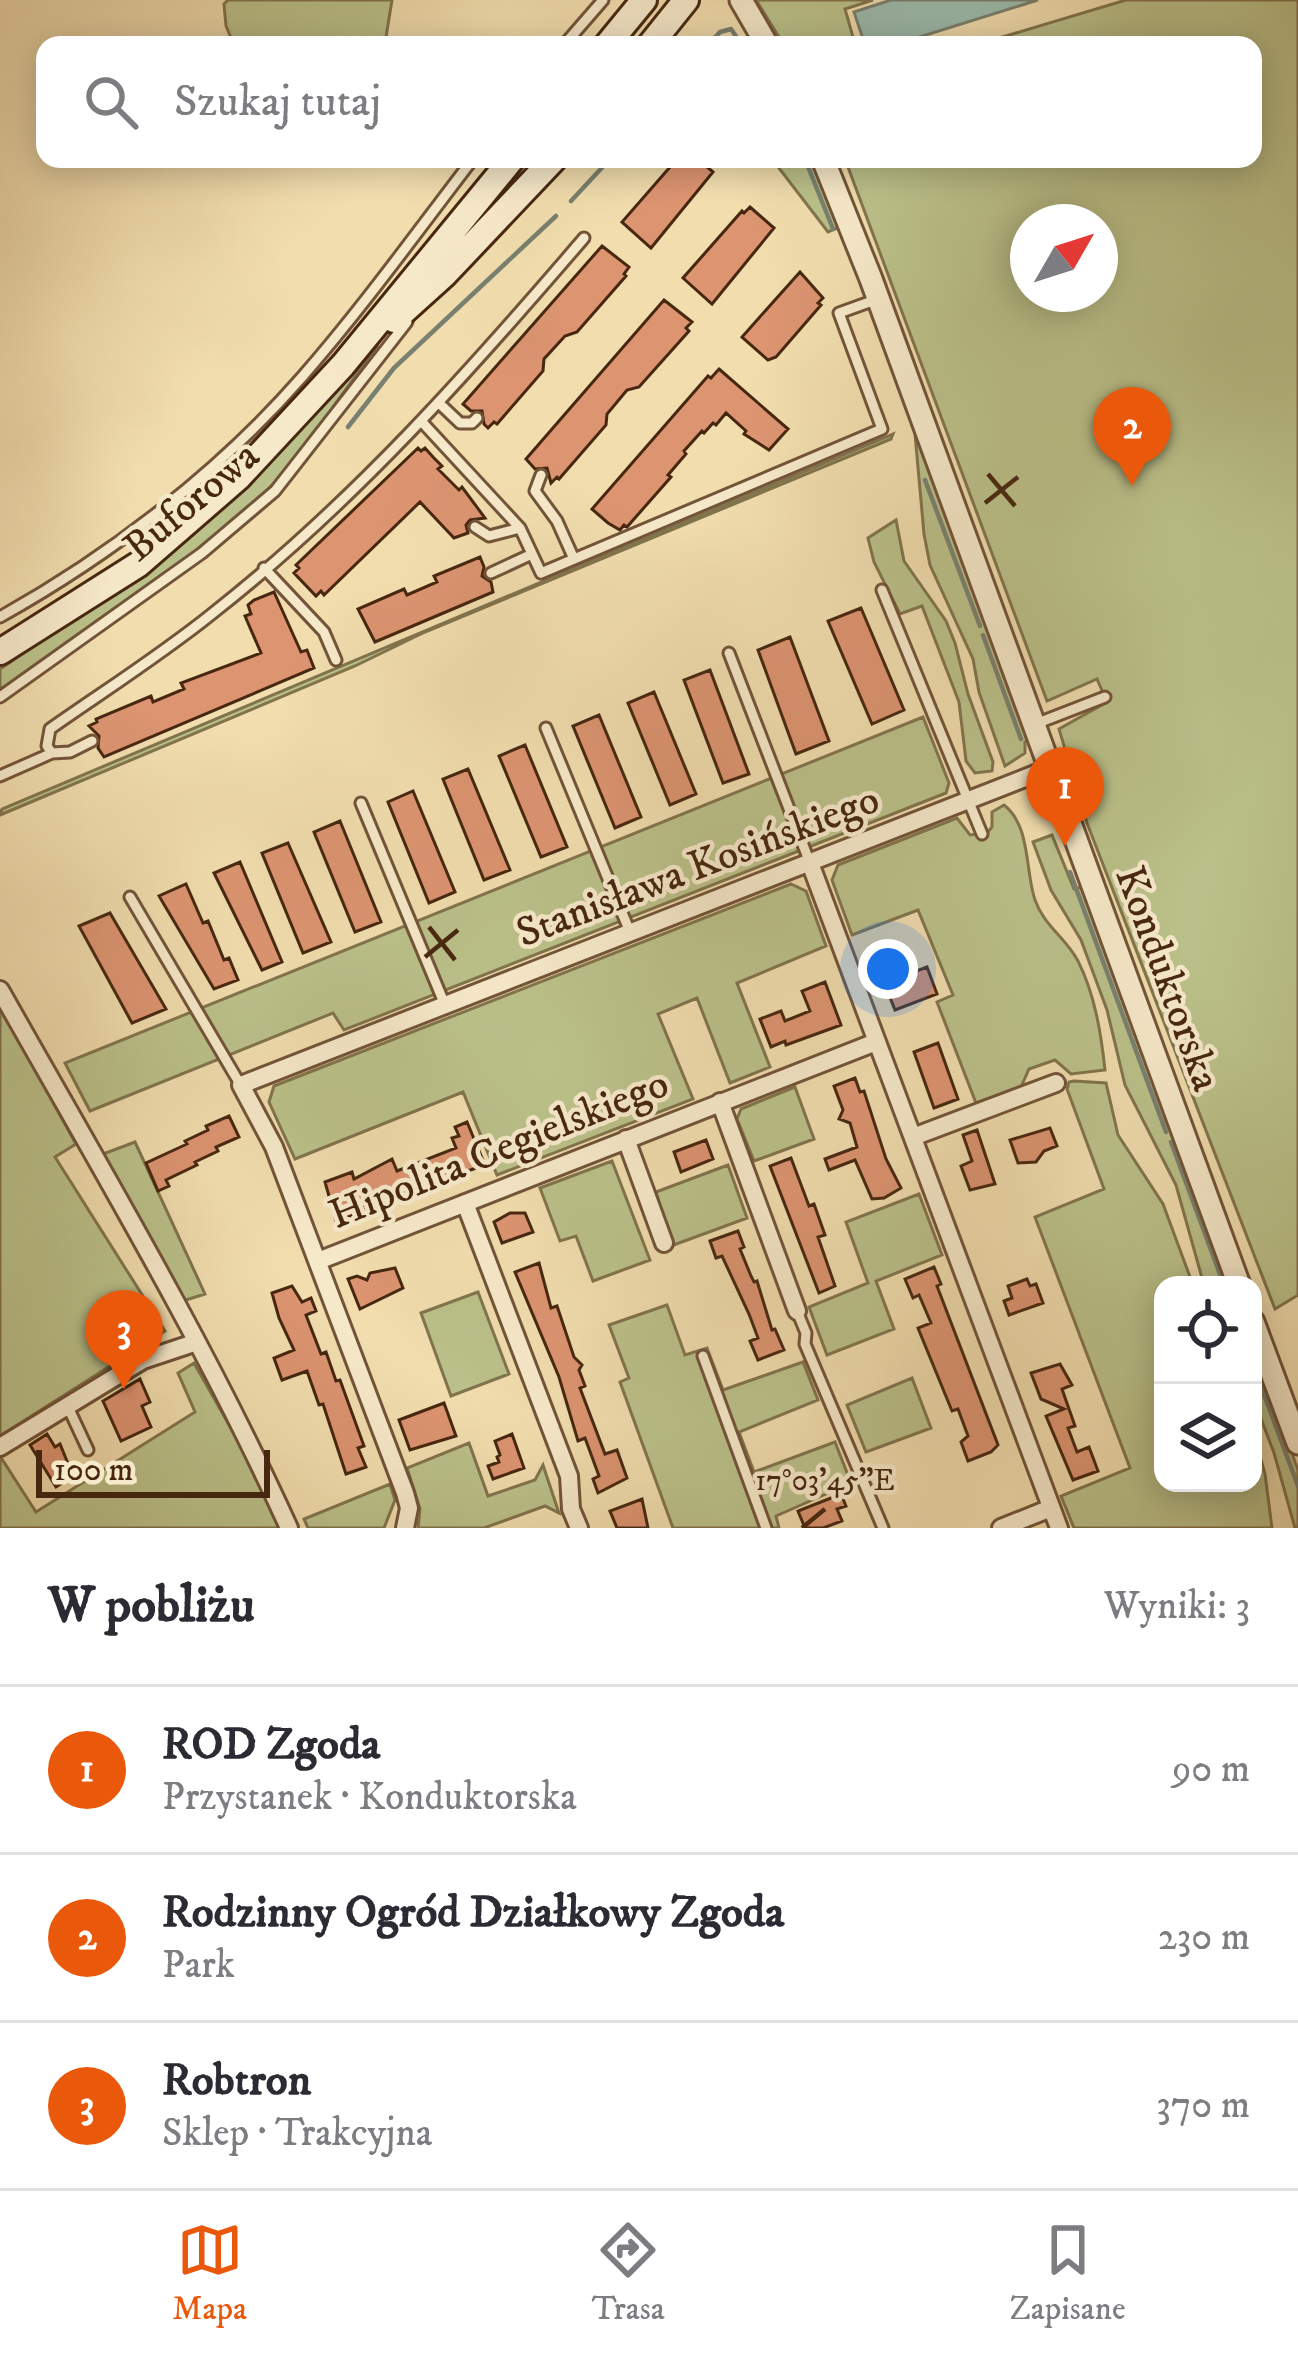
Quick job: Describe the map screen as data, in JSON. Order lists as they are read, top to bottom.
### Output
{
  "streets": {
    "main road": ["Buforowa"],
    "street": ["Stanisława Kosińskiego", "Konduktorska", "Hipolita Cegielskiego"]
  },
  "crossings": [
    ["Stanisława Kosińskiego", "Konduktorska"]
  ],
  "scale_bar": "100 m",
  "north": "top right",
  "page": {
    "search": "Szukaj tutaj",
    "pins": ["2", "1", "3"],
    "scale": "100 m",
    "heading": ["W pobliżu", "Wyniki: 3"],
    "list": [
      {
        "mark": "1",
        "name": "ROD Zgoda",
        "note": "Przystanek · Konduktorska",
        "value": "90 m"
      },
      {
        "mark": "2",
        "name": "Rodzinny Ogród Działkowy Zgoda",
        "note": "Park",
        "value": "230 m"
      },
      {
        "mark": "3",
        "name": "Robtron",
        "note": "Sklep · Trakcyjna",
        "value": "370 m"
      }
    ],
    "nav": ["Mapa", "Trasa", "Zapisane"]
  },
  "coordinates": ["17°03'45\"E"]
}
